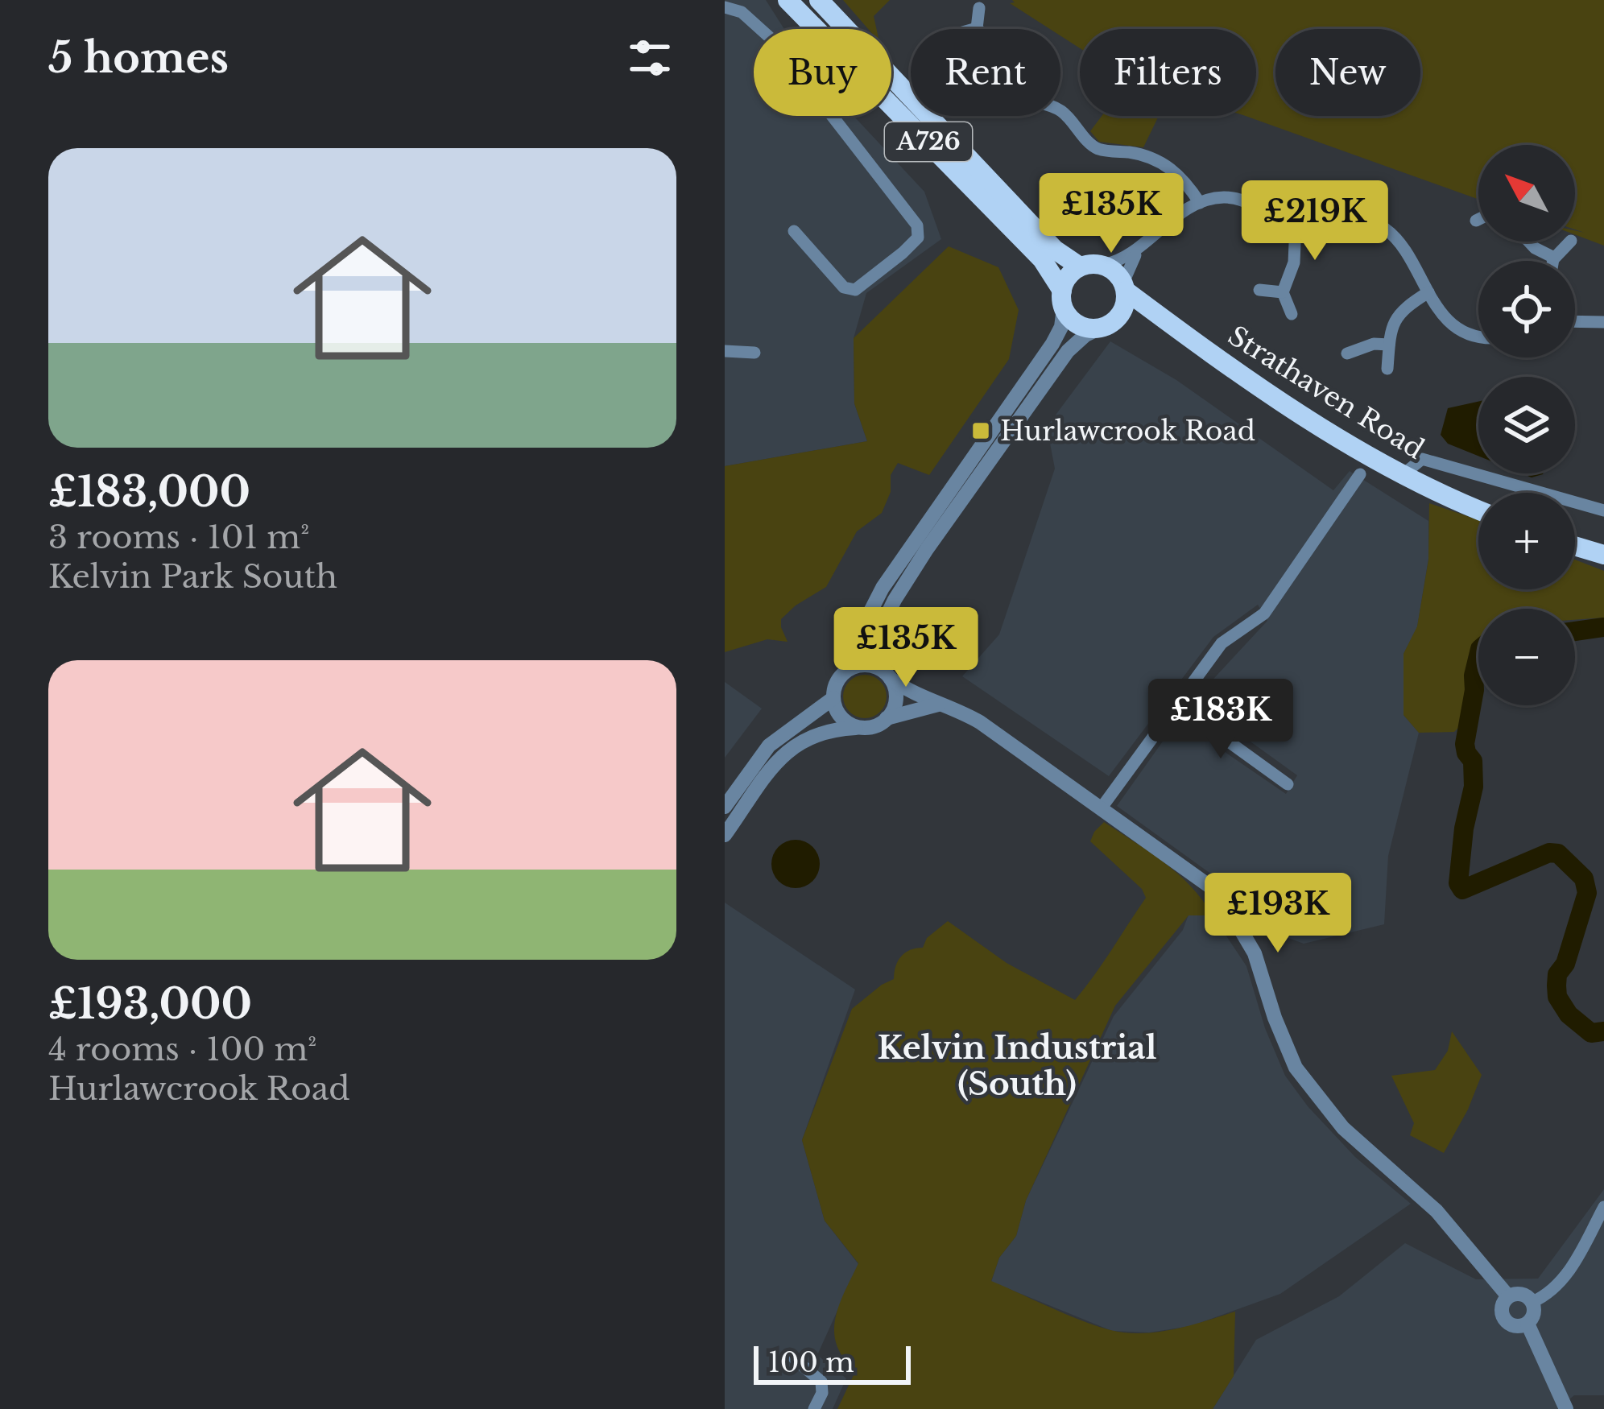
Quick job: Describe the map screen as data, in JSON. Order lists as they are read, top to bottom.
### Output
{
  "streets": {
    "main road": ["A726", "Strathaven Road"]
  },
  "crossings": [
    ["A726", "Strathaven Road"]
  ],
  "districts": ["Kelvin Industrial (South)"],
  "places": {
    "transit": ["Hurlawcrook Road"]
  },
  "scale_bar": "100 m",
  "north": "top left",
  "page": {
    "heading": "5 homes",
    "chip": [
      "Buy",
      "Rent",
      "Filters",
      "New"
    ],
    "list": [
      {
        "name": "£183,000",
        "note": "3 rooms · 101 m² · Kelvin Park South"
      },
      {
        "name": "£193,000",
        "note": "4 rooms · 100 m² · Hurlawcrook Road"
      }
    ],
    "map_buttons": ["+", "−"],
    "price": [
      "£135K",
      "£219K",
      "£135K",
      "£183K",
      "£193K"
    ],
    "scale": "100 m"
  }
}
